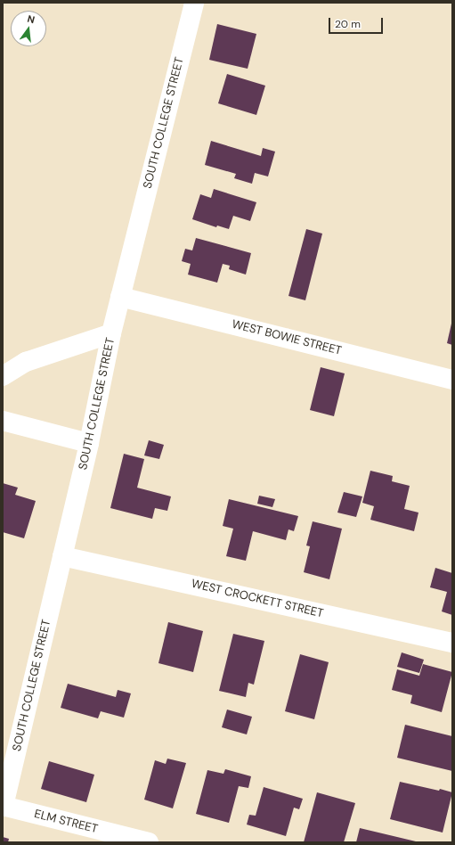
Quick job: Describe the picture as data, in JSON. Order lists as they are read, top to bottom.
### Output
{
  "streets": {
    "street": [
      "SOUTH COLLEGE STREET",
      "WEST BOWIE STREET",
      "WEST CROCKETT STREET",
      "ELM STREET"
    ]
  },
  "crossings": [
    ["SOUTH COLLEGE STREET", "WEST BOWIE STREET"],
    ["SOUTH COLLEGE STREET", "WEST CROCKETT STREET"],
    ["SOUTH COLLEGE STREET", "ELM STREET"]
  ],
  "scale_bar": "20 m",
  "north": "top"
}
